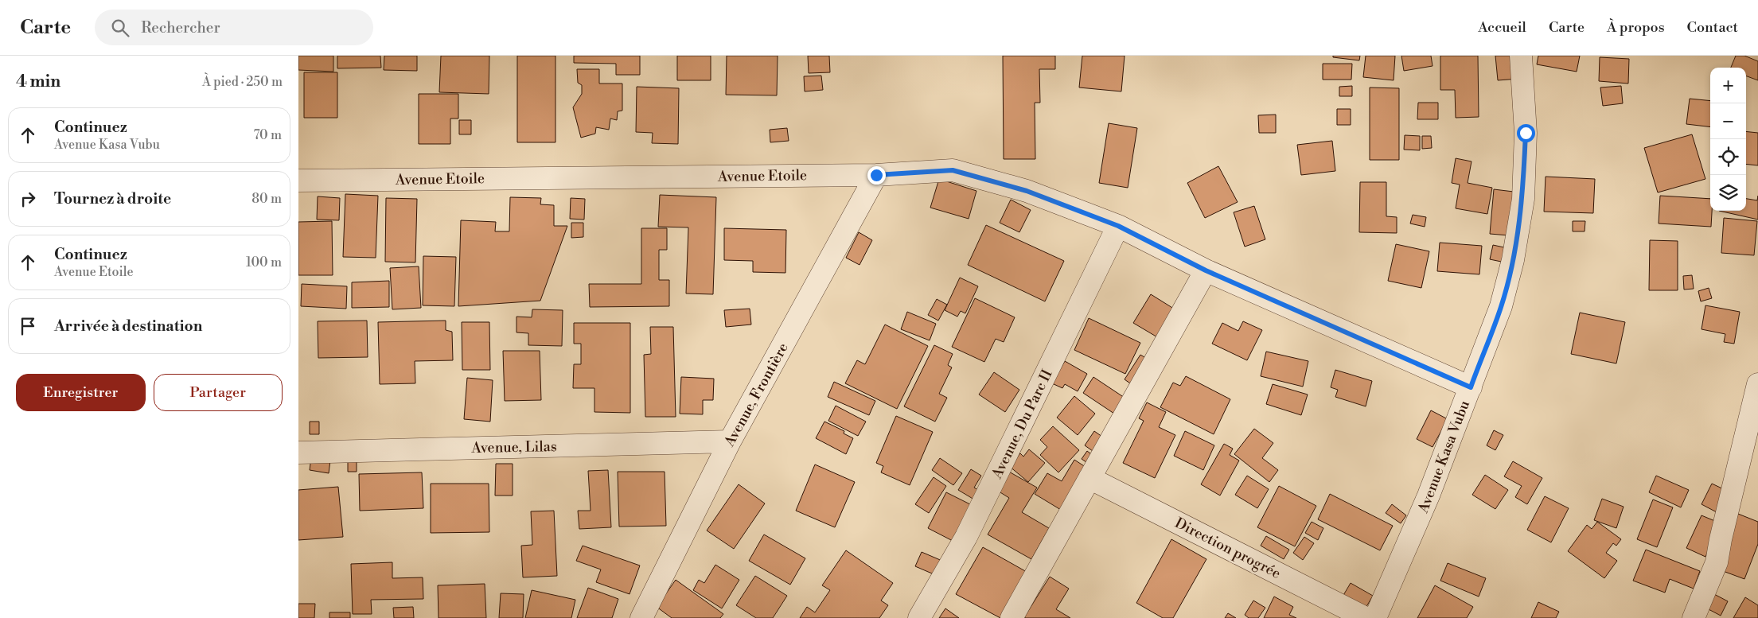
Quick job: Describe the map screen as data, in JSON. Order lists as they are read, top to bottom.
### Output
{
  "streets": {
    "street": [
      "Avenue Etoile",
      "Avenue, Frontière",
      "Avenue, Du Parc II",
      "Avenue, Lilas",
      "Avenue Kasa Vubu",
      "Direction progrée"
    ]
  },
  "crossings": [
    ["Avenue Etoile", "Avenue, Frontière"],
    ["Avenue Etoile", "Avenue, Du Parc II"],
    ["Avenue Etoile", "Avenue Kasa Vubu"],
    ["Avenue, Frontière", "Avenue, Lilas"]
  ],
  "page": {
    "header": "Carte",
    "search": "Rechercher",
    "nav": [
      "Accueil",
      "Carte",
      "À propos",
      "Contact"
    ],
    "heading": ["4 min", "À pied · 250 m"],
    "map_buttons": ["+", "−"],
    "list": [
      ["Continuez", "Avenue Kasa Vubu", "70 m"],
      ["Tournez à droite", "80 m"],
      ["Continuez", "Avenue Etoile", "100 m"],
      "Arrivée à destination"
    ],
    "buttons": ["Enregistrer", "Partager"]
  }
}
